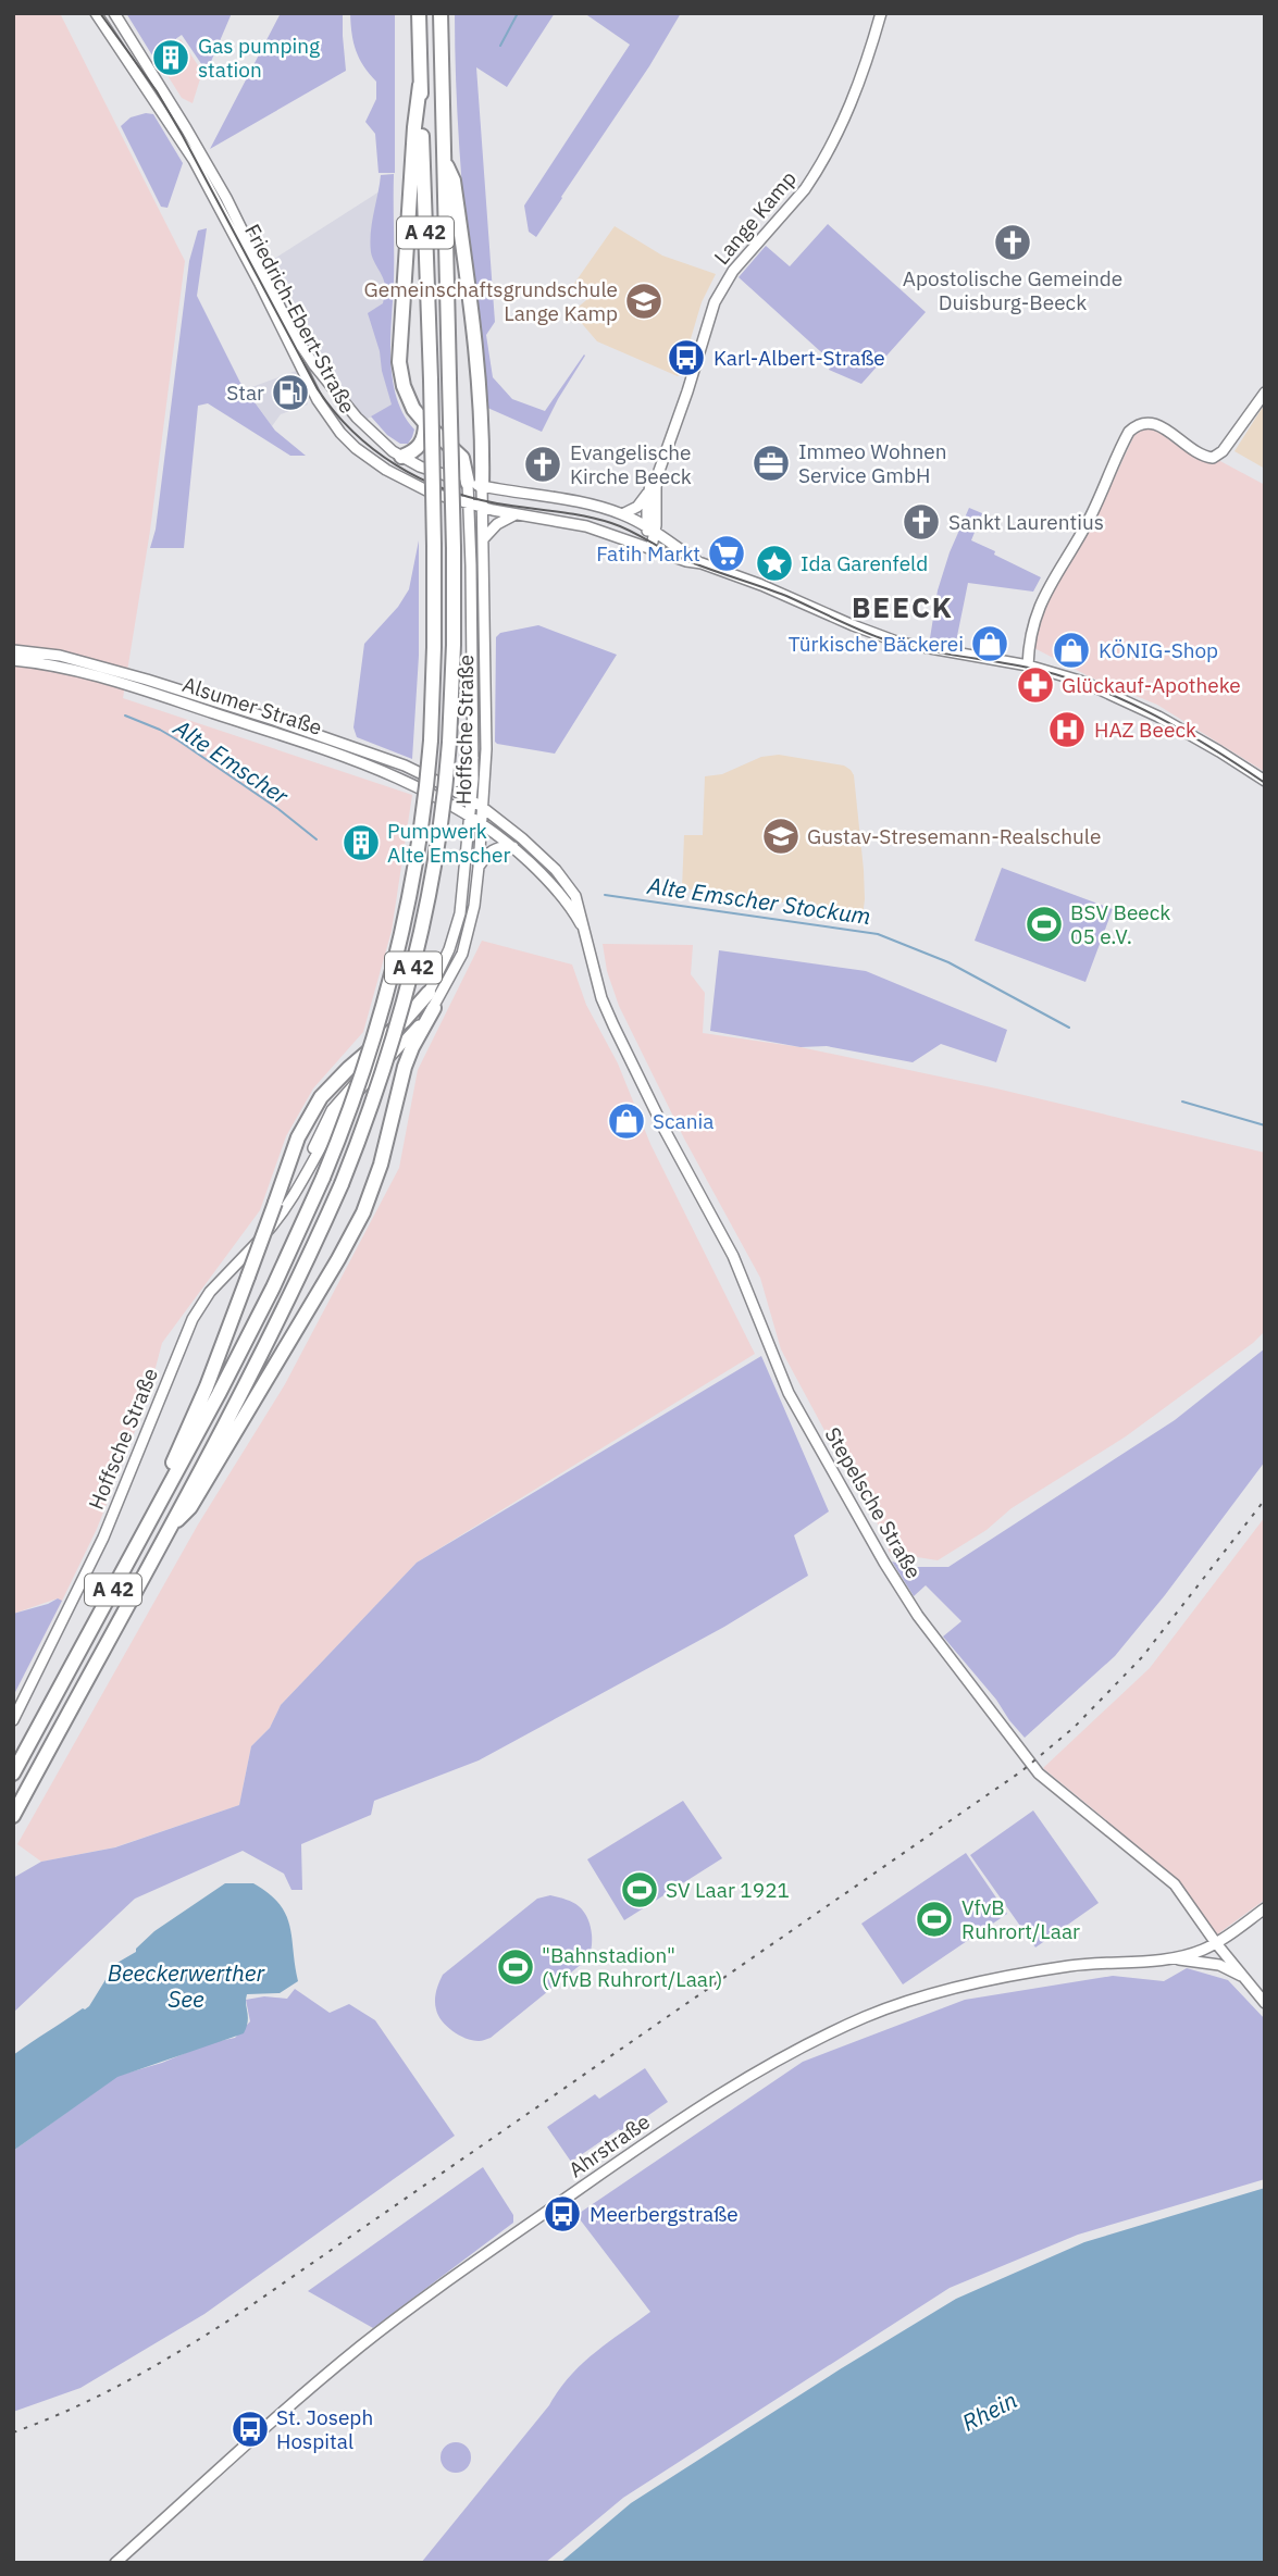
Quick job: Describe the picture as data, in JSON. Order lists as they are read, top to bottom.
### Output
{
  "streets": {
    "highway": ["A 42"],
    "street": [
      "Lange Kamp",
      "Friedrich-Ebert-Straße",
      "Alsumer Straße",
      "Hoffsche Straße",
      "Stepelsche Straße",
      "Ahrstraße"
    ]
  },
  "crossings": [
    ["Lange Kamp", "Friedrich-Ebert-Straße"],
    ["Friedrich-Ebert-Straße", "Hoffsche Straße"],
    ["Alsumer Straße", "Hoffsche Straße"],
    ["Alsumer Straße", "Stepelsche Straße"],
    ["Hoffsche Straße", "Stepelsche Straße"],
    ["Stepelsche Straße", "Ahrstraße"]
  ],
  "districts": ["BEECK"],
  "water": [
    "Alte Emscher",
    "Alte Emscher Stockum",
    "Beeckerwerther See",
    "Rhein"
  ],
  "places": {
    "building": ["Gas pumping station", "Pumpwerk Alte Emscher"],
    "church": ["Apostolische Gemeinde Duisburg-Beeck", "Evangelische Kirche Beeck", "Sankt Laurentius"],
    "school or university": ["Gemeinschaftsgrundschule Lange Kamp", "Gustav-Stresemann-Realschule"],
    "bus stop": ["Karl-Albert-Straße", "Meerbergstraße", "St. Joseph Hospital"],
    "fuel station": ["Star"],
    "office": ["Immeo Wohnen Service GmbH"],
    "supermarket": ["Fatih Markt"],
    "place": ["Ida Garenfeld"],
    "shop": ["Türkische Bäckerei", "KÖNIG-Shop", "Scania"],
    "pharmacy": ["Glückauf-Apotheke"],
    "hospital": ["HAZ Beeck"],
    "sports": [
      "BSV Beeck 05 e.V.",
      "SV Laar 1921",
      "VfvB Ruhrort/Laar",
      "\"Bahnstadion\" (VfvB Ruhrort/Laar)"
    ]
  }
}
